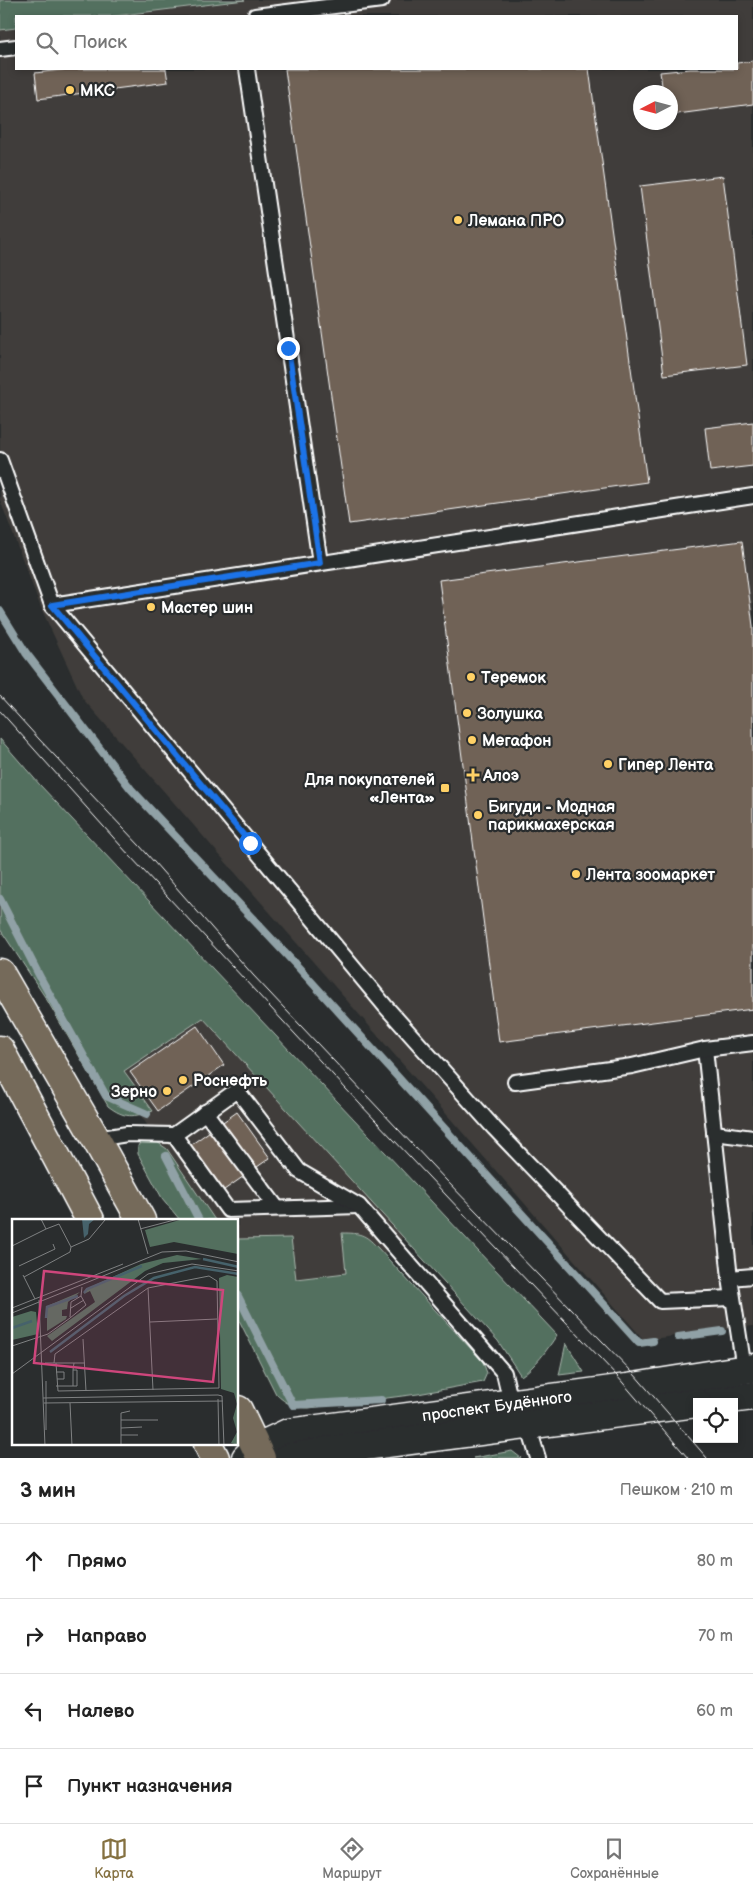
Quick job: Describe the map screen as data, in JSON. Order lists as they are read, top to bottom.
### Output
{
  "streets": {
    "main road": ["проспект Будённого"]
  },
  "places": {
    "other": [
      "МКС",
      "Лемана ПРО",
      "Мастер шин",
      "Теремок",
      "Золушка",
      "Мегафон",
      "Гипер Лента",
      "Бигуди - Модная парикмахерская",
      "Лента зоомаркет",
      "Роснефть",
      "Зерно"
    ],
    "health": ["Алоэ"],
    "transit": ["Для покупателей «Лента»"]
  },
  "north": "left",
  "page": {
    "search": "Поиск",
    "heading": ["3 мин", "Пешком · 210 m"],
    "list": [
      ["Прямо", "80 m"],
      ["Направо", "70 m"],
      ["Налево", "60 m"],
      "Пункт назначения"
    ],
    "nav": ["Карта", "Маршрут", "Сохранённые"]
  }
}
